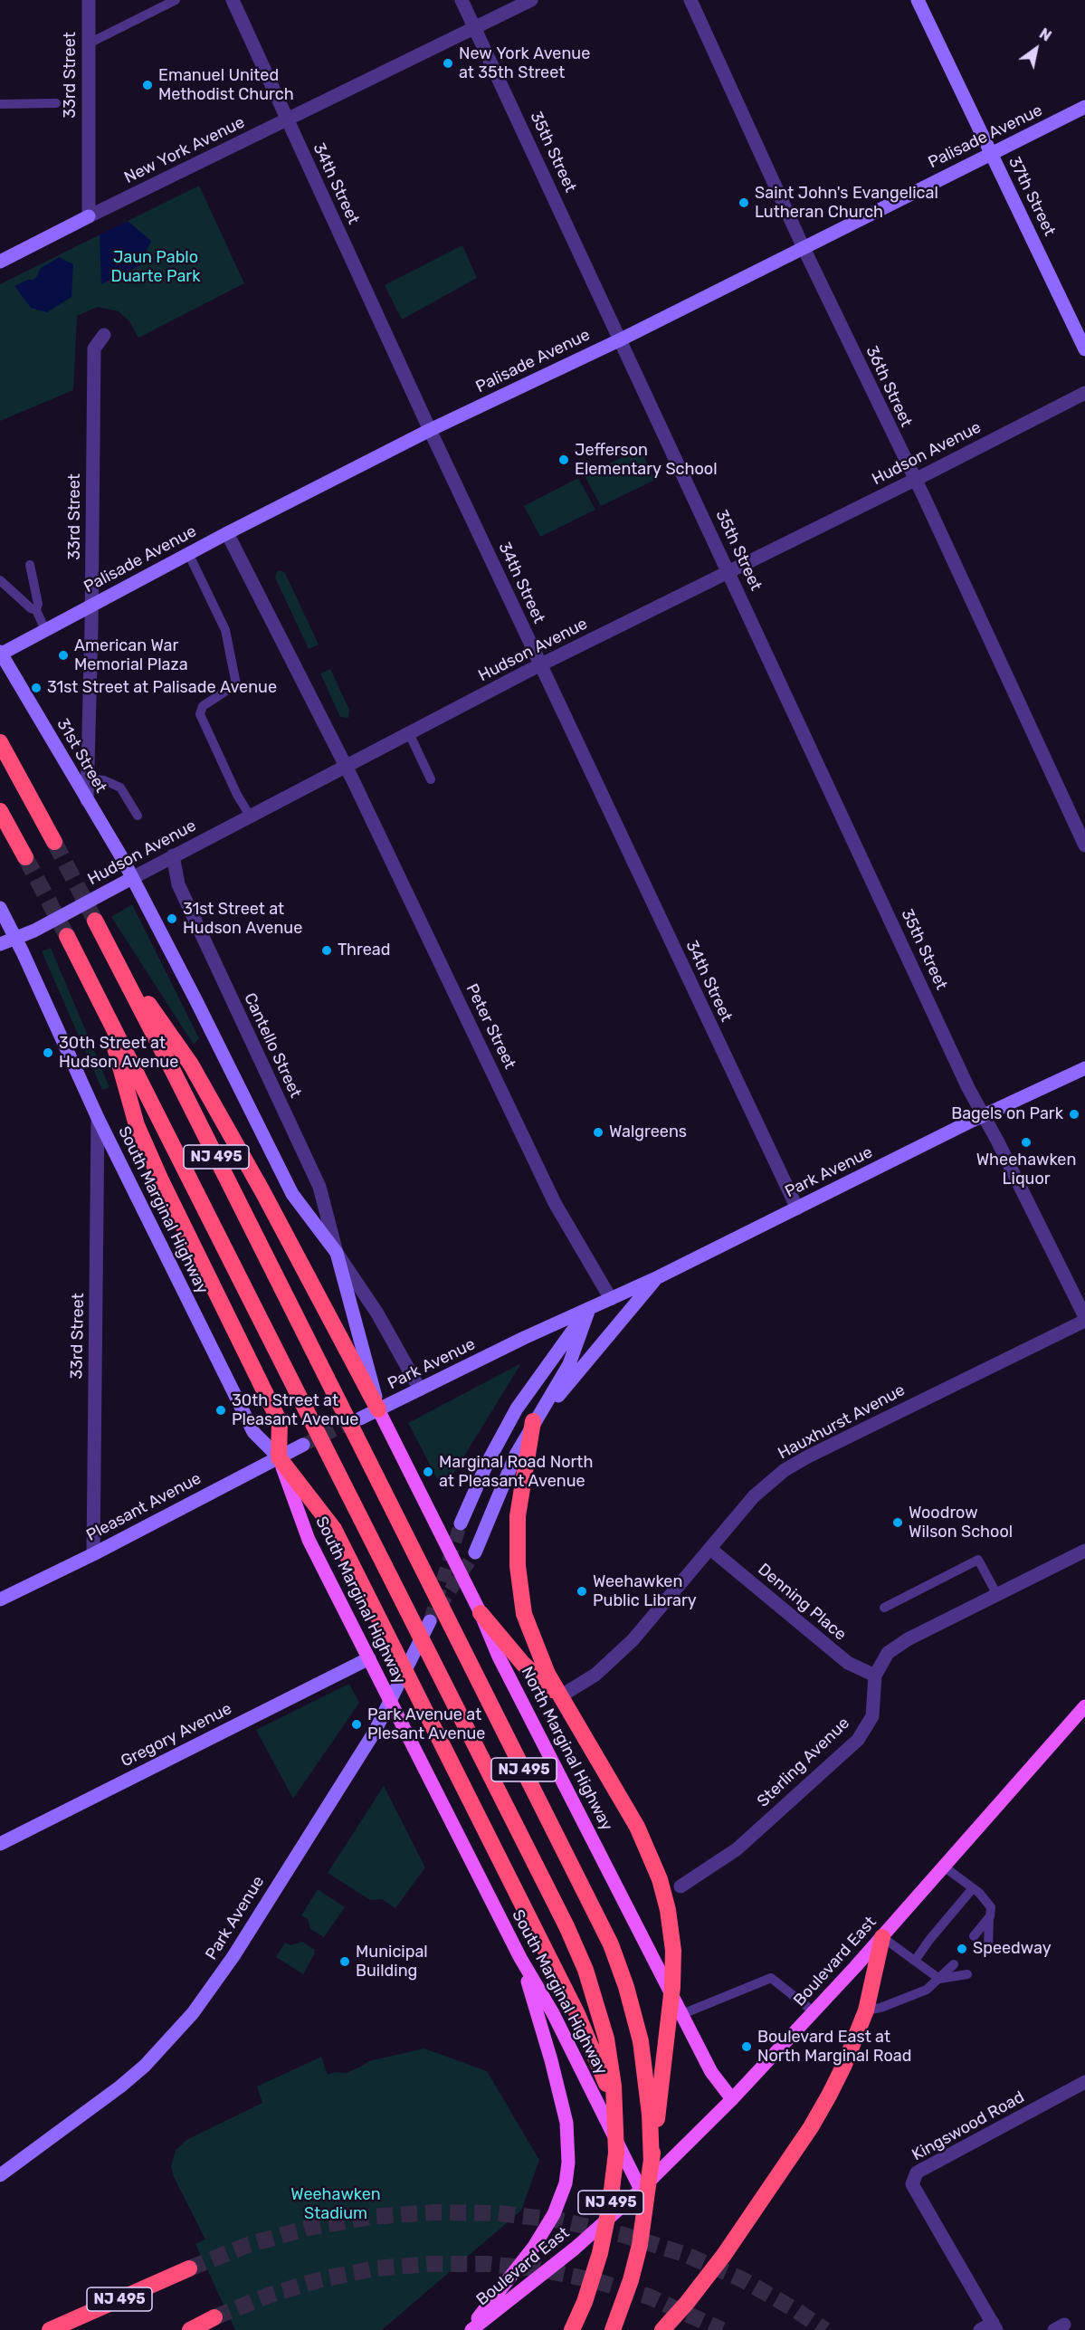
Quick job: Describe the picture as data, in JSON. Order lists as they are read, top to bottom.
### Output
{
  "streets": {
    "highway": ["NJ 495"],
    "main road": [
      "Palisade Avenue",
      "New York Avenue",
      "37th Street",
      "Hudson Avenue",
      "31st Street",
      "Cantello Street",
      "Park Avenue",
      "South Marginal Highway",
      "Pleasant Avenue",
      "Gregory Avenue",
      "North Marginal Highway",
      "Boulevard East"
    ],
    "street": [
      "33rd Street",
      "35th Street",
      "34th Street",
      "36th Street",
      "Peter Street",
      "Hauxhurst Avenue",
      "Denning Place",
      "Sterling Avenue",
      "Kingswood Road"
    ]
  },
  "crossings": [
    ["33rd Street", "Palisade Avenue"],
    ["33rd Street", "New York Avenue"],
    ["33rd Street", "31st Street"],
    ["33rd Street", "South Marginal Highway"],
    ["33rd Street", "Pleasant Avenue"],
    ["Palisade Avenue", "35th Street"],
    ["Palisade Avenue", "34th Street"],
    ["Palisade Avenue", "37th Street"],
    ["Palisade Avenue", "36th Street"],
    ["Palisade Avenue", "31st Street"],
    ["Palisade Avenue", "Peter Street"],
    ["New York Avenue", "35th Street"],
    ["New York Avenue", "34th Street"],
    ["35th Street", "Hudson Avenue"],
    ["35th Street", "Park Avenue"],
    ["35th Street", "Hauxhurst Avenue"],
    ["34th Street", "Hudson Avenue"],
    ["34th Street", "Park Avenue"],
    ["36th Street", "Hudson Avenue"],
    ["Hudson Avenue", "31st Street"],
    ["Hudson Avenue", "Peter Street"],
    ["Hudson Avenue", "Cantello Street"],
    ["Hudson Avenue", "South Marginal Highway"],
    ["31st Street", "Cantello Street"],
    ["Peter Street", "Park Avenue"],
    ["Cantello Street", "Park Avenue"],
    ["Cantello Street", "North Marginal Highway"],
    ["Park Avenue", "North Marginal Highway"],
    ["South Marginal Highway", "Pleasant Avenue"],
    ["South Marginal Highway", "Gregory Avenue"],
    ["South Marginal Highway", "Boulevard East"],
    ["Hauxhurst Avenue", "Denning Place"],
    ["Denning Place", "Sterling Avenue"],
    ["North Marginal Highway", "Boulevard East"]
  ],
  "parks": ["Jaun Pablo Duarte Park", "Weehawken Stadium"],
  "places": [
    "New York Avenue at 35th Street",
    "Emanuel United Methodist Church",
    "Saint John's Evangelical Lutheran Church",
    "Jefferson Elementary School",
    "American War Memorial Plaza",
    "31st Street at Palisade Avenue",
    "31st Street at Hudson Avenue",
    "Thread",
    "30th Street at Hudson Avenue",
    "Bagels on Park",
    "Walgreens",
    "Wheehawken Liquor",
    "30th Street at Pleasant Avenue",
    "Marginal Road North at Pleasant Avenue",
    "Woodrow Wilson School",
    "Weehawken Public Library",
    "Park Avenue at Plesant Avenue",
    "Speedway",
    "Municipal Building",
    "Boulevard East at North Marginal Road"
  ],
  "north": "top right"
}
